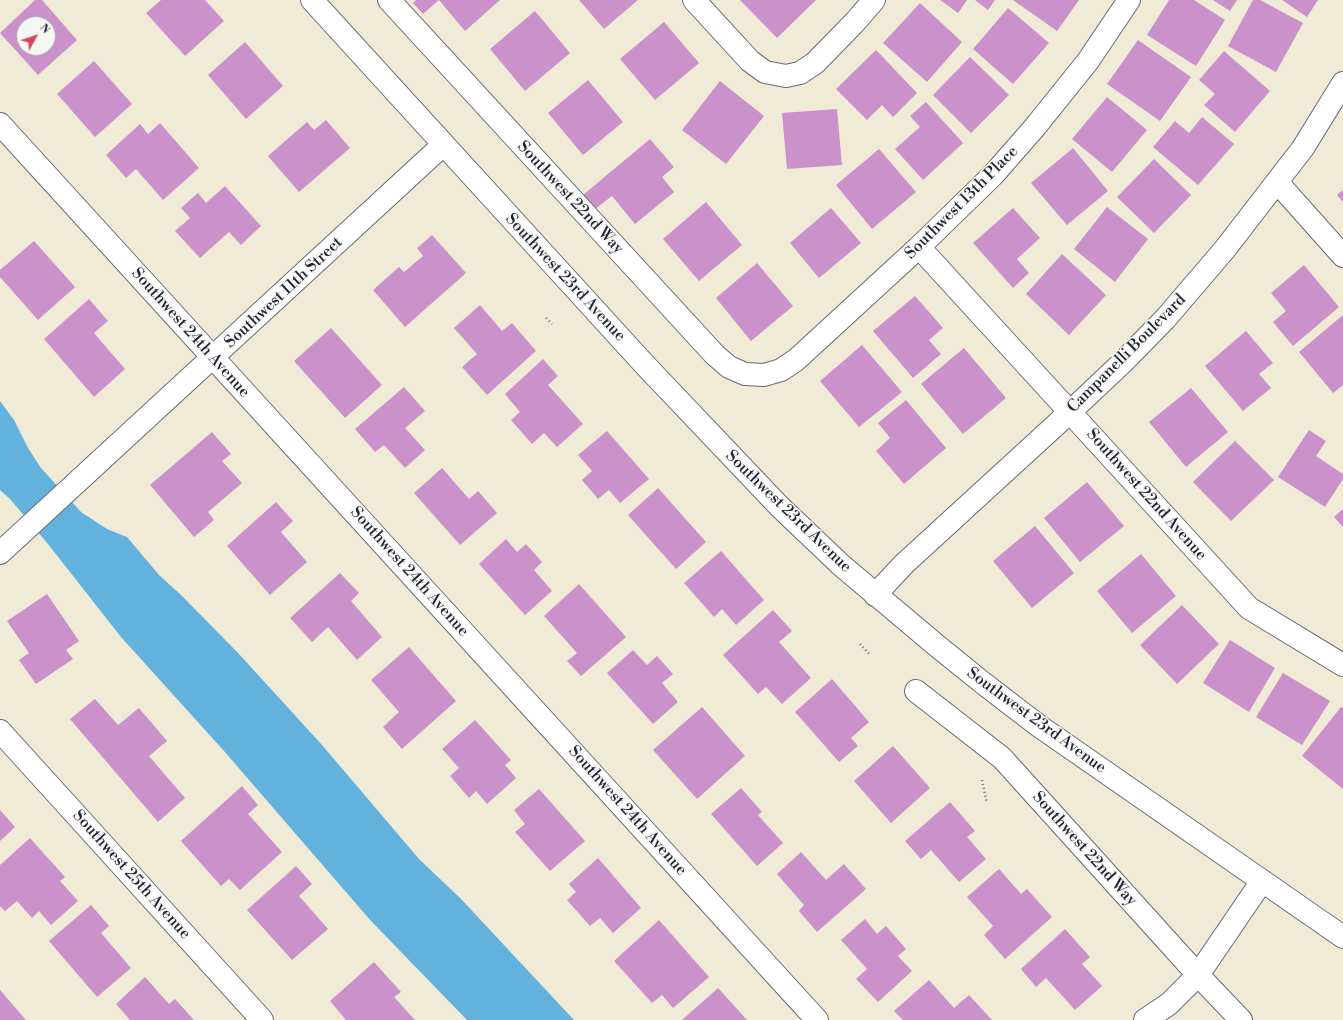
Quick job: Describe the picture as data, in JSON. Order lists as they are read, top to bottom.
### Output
{
  "streets": {
    "street": [
      "Southwest 22nd Way",
      "Southwest 13th Place",
      "Southwest 23rd Avenue",
      "Southwest 11th Street",
      "Southwest 24th Avenue",
      "Campanelli Boulevard",
      "Southwest 22nd Avenue",
      "Southwest 25th Avenue"
    ]
  },
  "crossings": [
    ["Southwest 22nd Way", "Southwest 13th Place"],
    ["Southwest 13th Place", "Southwest 22nd Avenue"],
    ["Southwest 23rd Avenue", "Southwest 11th Street"],
    ["Southwest 23rd Avenue", "Campanelli Boulevard"],
    ["Southwest 11th Street", "Southwest 24th Avenue"],
    ["Campanelli Boulevard", "Southwest 22nd Avenue"]
  ],
  "north": "top right"
}
